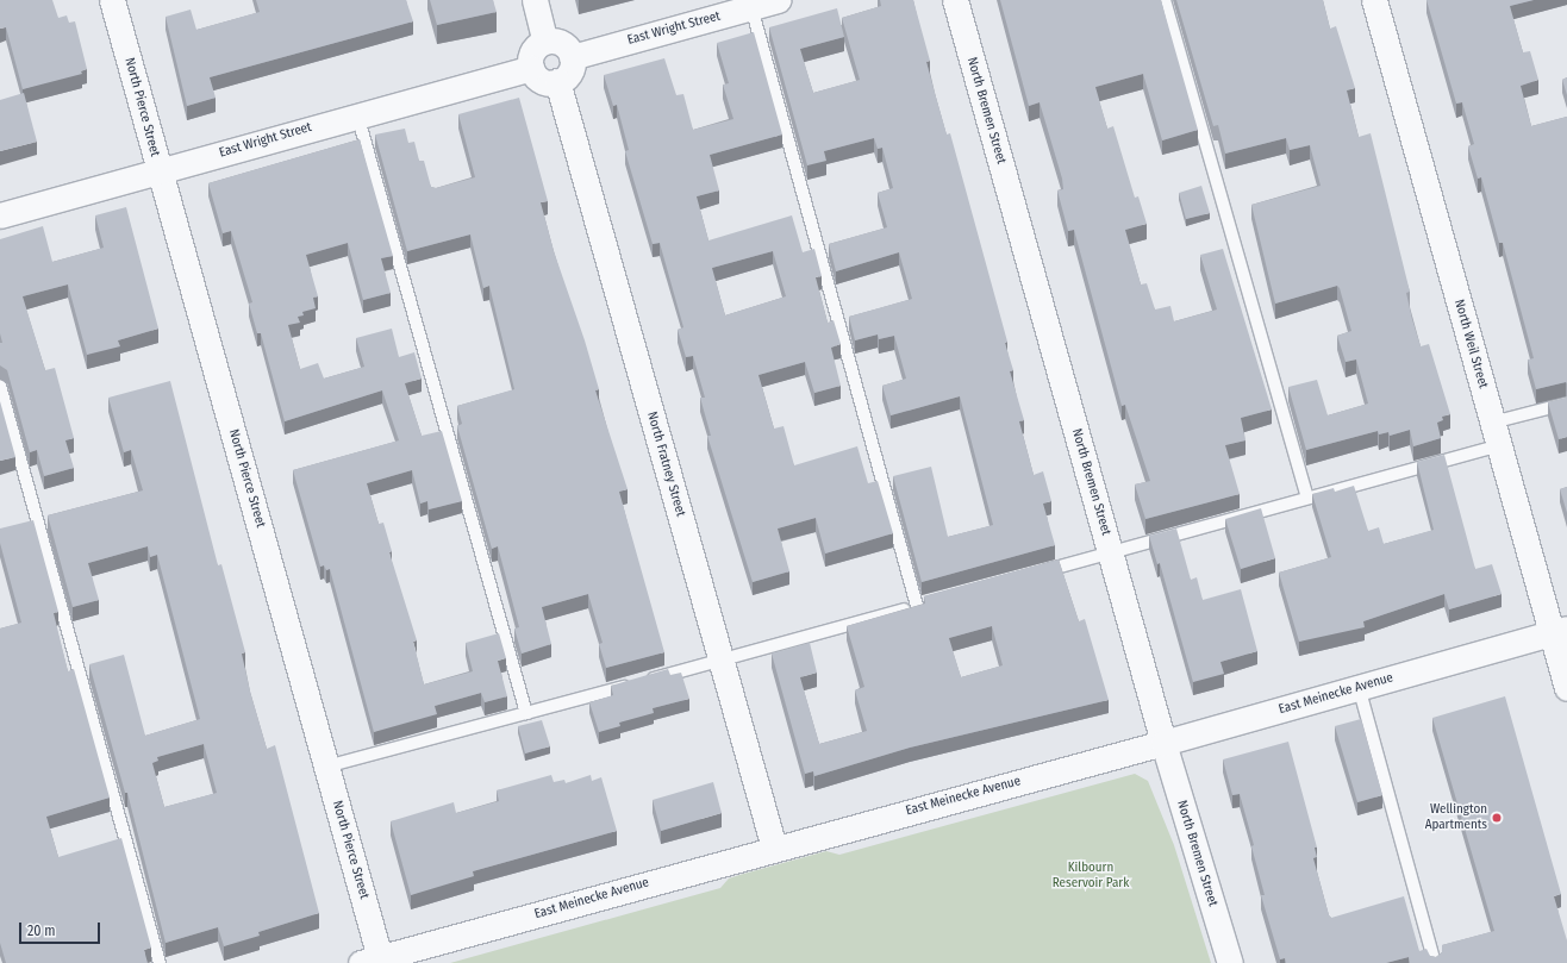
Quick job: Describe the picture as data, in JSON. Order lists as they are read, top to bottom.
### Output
{
  "streets": {
    "street": [
      "East Wright Street",
      "North Pierce Street",
      "North Bremen Street",
      "North Weil Street",
      "North Fratney Street",
      "East Meinecke Avenue"
    ]
  },
  "crossings": [
    ["East Wright Street", "North Pierce Street"],
    ["East Wright Street", "North Fratney Street"],
    ["North Pierce Street", "East Meinecke Avenue"],
    ["North Bremen Street", "East Meinecke Avenue"],
    ["North Weil Street", "East Meinecke Avenue"],
    ["North Fratney Street", "East Meinecke Avenue"]
  ],
  "parks": ["Kilbourn Reservoir Park"],
  "places": ["Wellington Apartments"],
  "scale_bar": "20 m"
}
